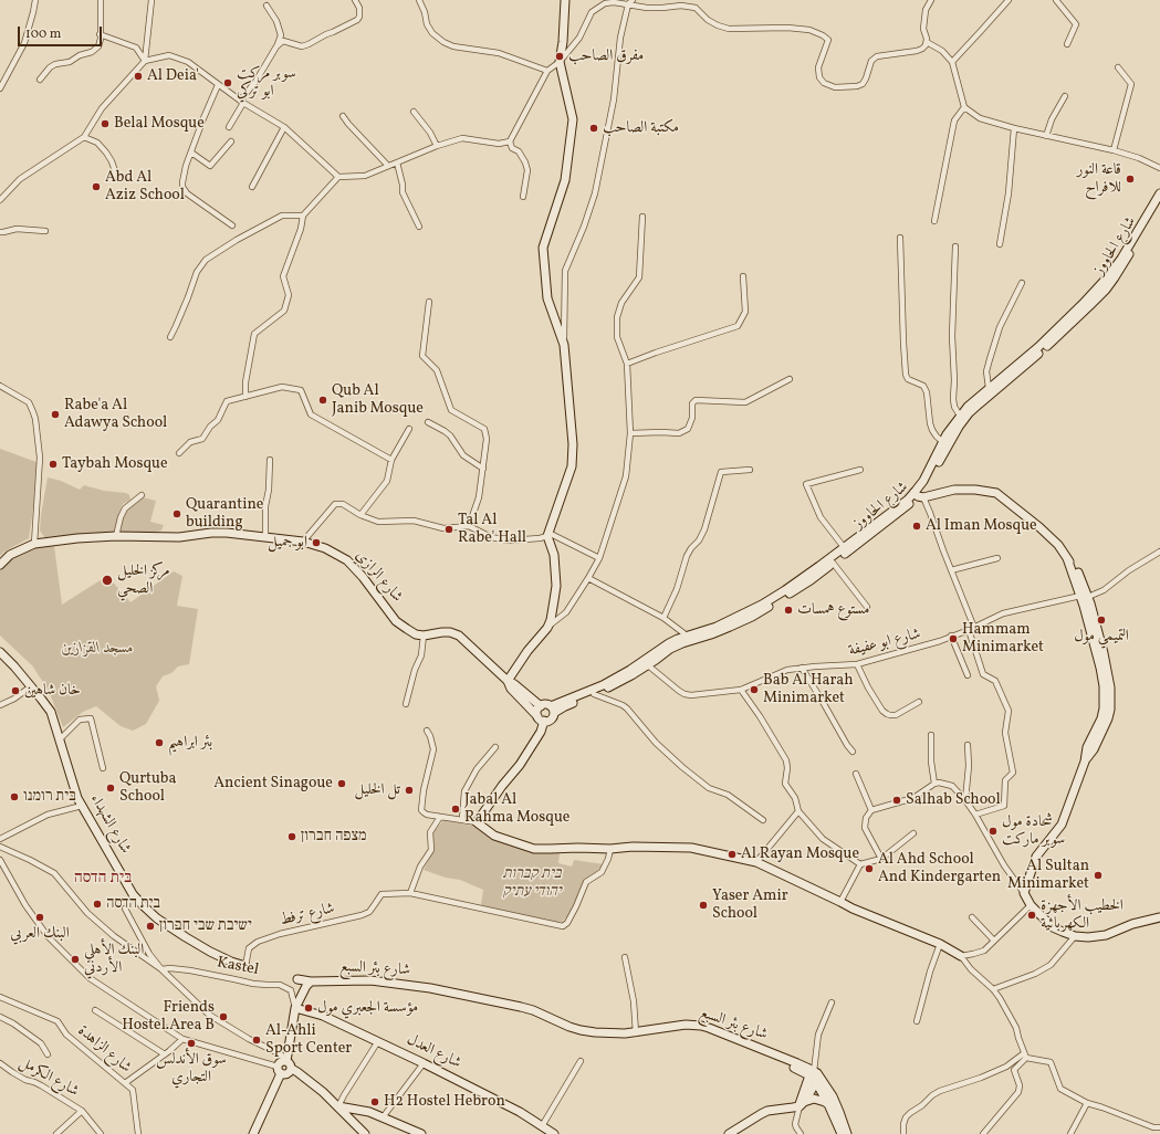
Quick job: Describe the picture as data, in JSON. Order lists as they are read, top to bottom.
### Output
{
  "streets": {
    "main road": [
      "شارع الحاووز",
      "شارع الرازي",
      "شارع الشهداء",
      "شارع بئر السبع",
      "شارع العدل"
    ],
    "street": [
      "شارع ابو عفيفة",
      "شارع ترفط",
      "Kastel",
      "شارع الزاهدة",
      "شارع الكرمل"
    ]
  },
  "crossings": [
    ["شارع الحاووز", "شارع ابو عفيفة"],
    ["شارع الشهداء", "شارع ترفط"],
    ["Kastel", "شارع العدل"]
  ],
  "districts": ["בית הדסה"],
  "parks": ["مسجد القزازين", "בית קברות יהודי עתיק"],
  "places": [
    "مفرق الصاحب",
    "Al Deia'",
    "سوبر مركت ابو تركي",
    "Belal Mosque",
    "مكتبة الصاحب",
    "قاعة النور للافراح",
    "Abd Al Aziz School",
    "Qub Al Janib Mosque",
    "Rabe'a Al Adawya School",
    "Taybah Mosque",
    "Quarantine building",
    "Al Iman Mosque",
    "Tal Al Rabe' Hall",
    "ابو جميل",
    "مركز الخليل الصحي",
    "مستوع همسات",
    "التميمي مول",
    "Hammam Minimarket",
    "Bab Al Harah Minimarket",
    "خان شاهين",
    "بئر ابراهيم",
    "Ancient Sinagoue",
    "Qurtuba School",
    "تل الخليل",
    "בית רומנו",
    "Salhab School",
    "Jabal Al Rahma Mosque",
    "شحادة مول سوبر ماركت",
    "מצפה חברון",
    "Al Rayan Mosque",
    "Al Ahd School And Kindergarten",
    "Al Sultan Minimarket",
    "בית הדסה",
    "Yaser Amir School",
    "الخطيب الأجهزة الكهربائية",
    "البنك العربي",
    "ישיבת שבי חברון",
    "البنك الأهلي الأردني",
    "مؤسسة الجعبري مول",
    "Friends Hostel.Area B",
    "Al-Ahli Sport Center",
    "سوق الأندلس التجاري",
    "H2 Hostel Hebron"
  ],
  "scale_bar": "100 m"
}
